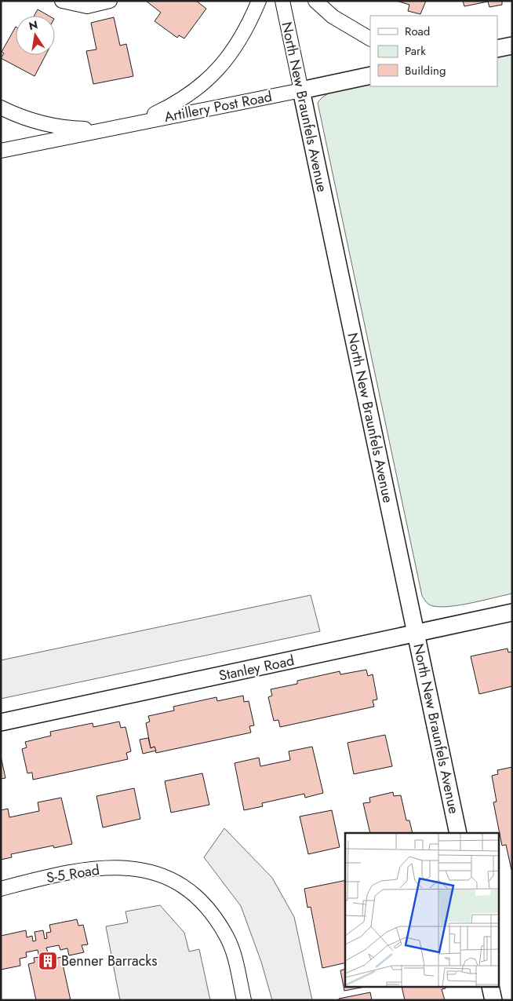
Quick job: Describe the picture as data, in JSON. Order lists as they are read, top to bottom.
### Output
{
  "streets": {
    "street": [
      "Artillery Post Road",
      "North New Braunfels Avenue",
      "Stanley Road",
      "S-5 Road"
    ]
  },
  "crossings": [
    ["Artillery Post Road", "North New Braunfels Avenue"],
    ["North New Braunfels Avenue", "Stanley Road"]
  ],
  "places": {
    "building": ["Benner Barracks"]
  },
  "legend": ["Road", "Park", "Building"],
  "north": "top"
}
